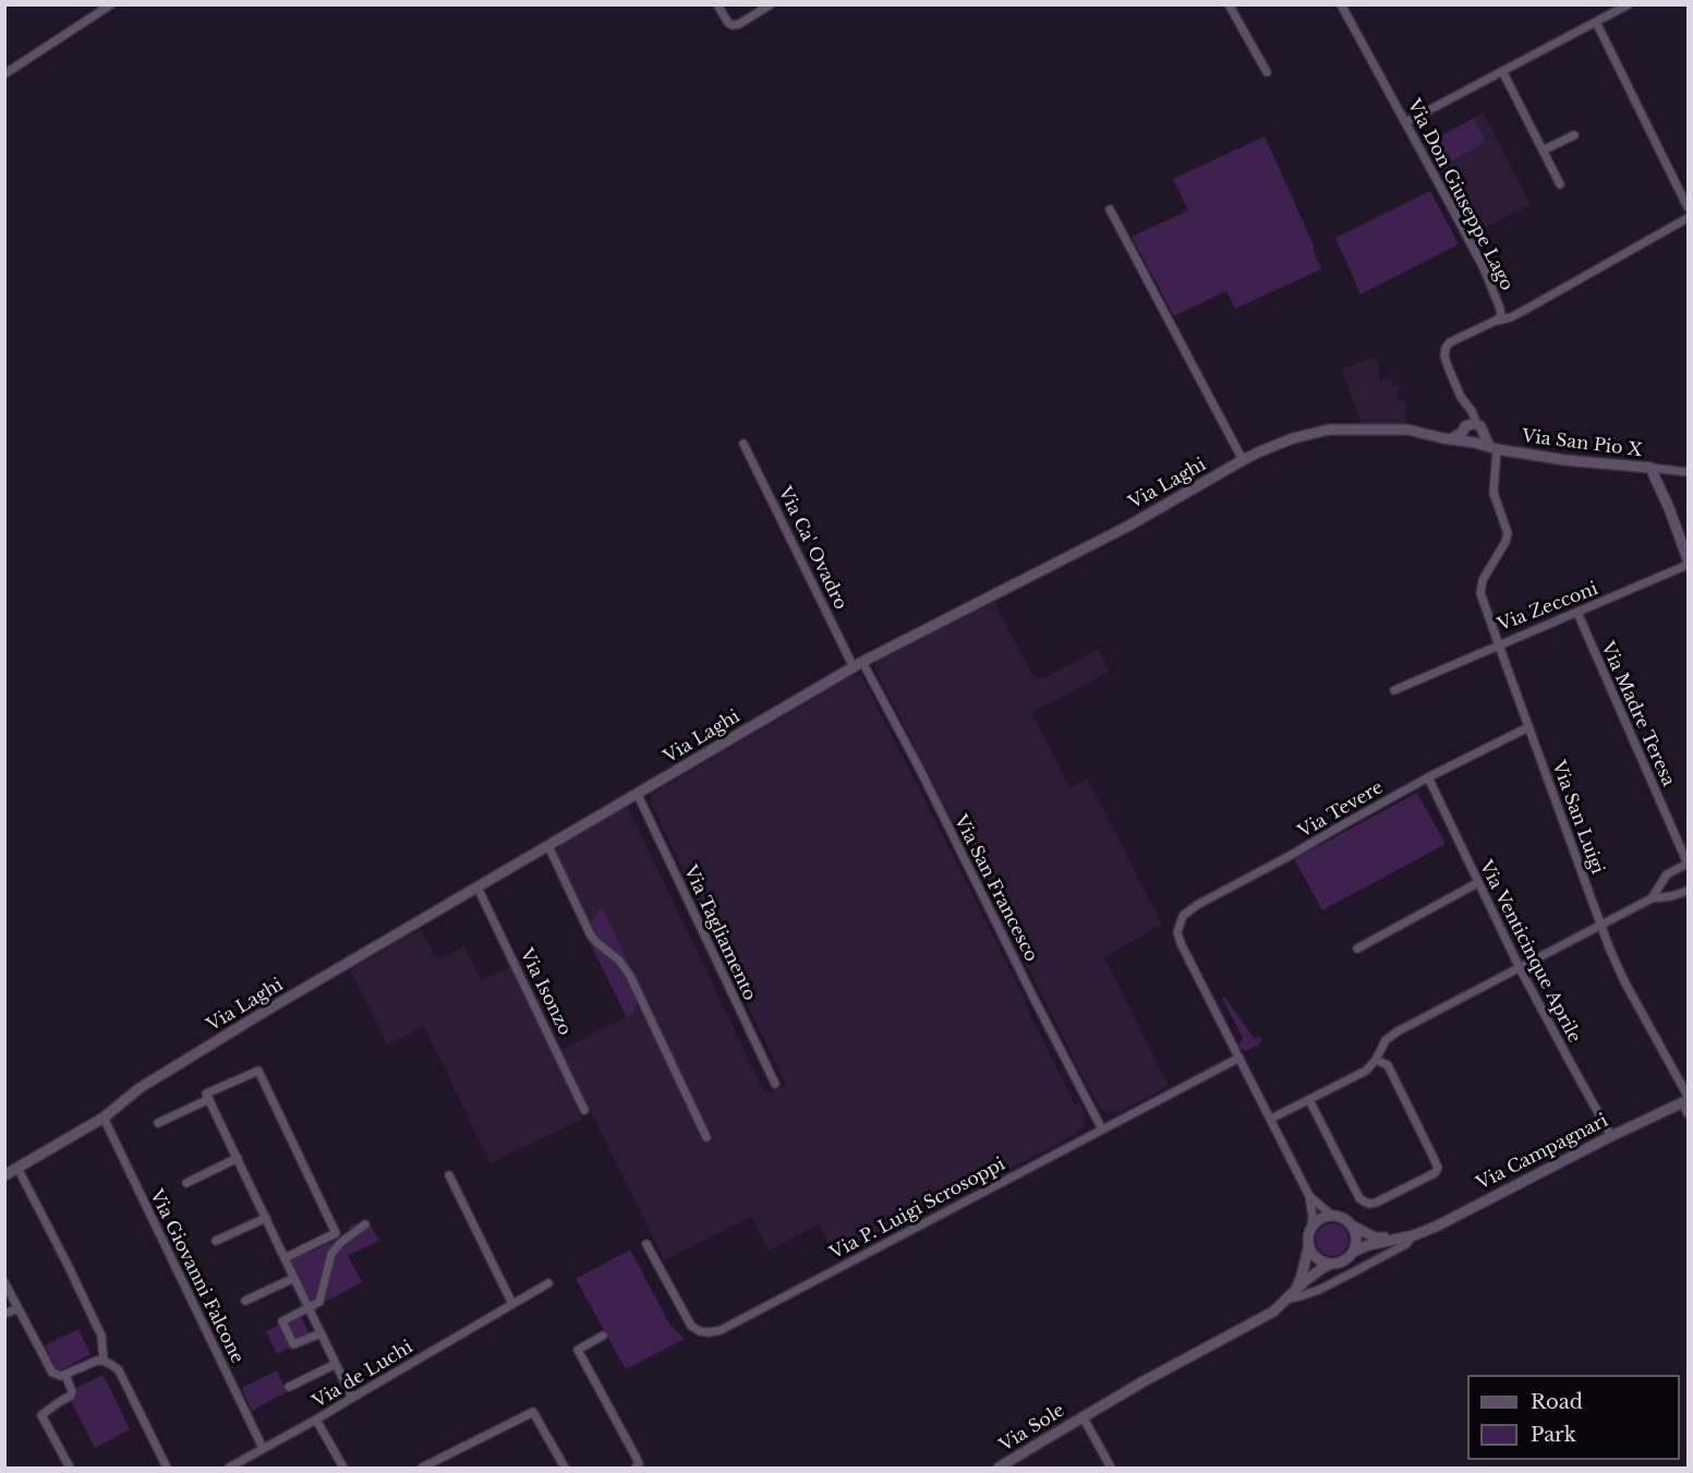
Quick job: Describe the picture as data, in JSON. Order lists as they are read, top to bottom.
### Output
{
  "streets": {
    "street": [
      "Via Don Giuseppe Lago",
      "Via San Pio X",
      "Via Laghi",
      "Via Ca' Ovadro",
      "Via Zecconi",
      "Via Madre Teresa",
      "Via Tevere",
      "Via San Luigi",
      "Via San Francesco",
      "Via Tagliamento",
      "Via Venticinque Aprile",
      "Via Isonzo",
      "Via Campagnari",
      "Via P. Luigi Scrosoppi",
      "Via Giovanni Falcone",
      "Via de Luchi",
      "Via Sole"
    ]
  },
  "crossings": [
    ["Via Don Giuseppe Lago", "Via San Pio X"],
    ["Via Don Giuseppe Lago", "Via Laghi"],
    ["Via San Pio X", "Via Laghi"],
    ["Via San Pio X", "Via Zecconi"],
    ["Via Laghi", "Via Ca' Ovadro"],
    ["Via Laghi", "Via San Francesco"],
    ["Via Laghi", "Via Tagliamento"],
    ["Via Laghi", "Via Isonzo"],
    ["Via Laghi", "Via Giovanni Falcone"],
    ["Via Ca' Ovadro", "Via San Francesco"],
    ["Via Zecconi", "Via Madre Teresa"],
    ["Via Zecconi", "Via San Luigi"],
    ["Via Madre Teresa", "Via San Luigi"],
    ["Via Madre Teresa", "Via Venticinque Aprile"],
    ["Via Tevere", "Via San Luigi"],
    ["Via Tevere", "Via Venticinque Aprile"],
    ["Via Tevere", "Via P. Luigi Scrosoppi"],
    ["Via San Luigi", "Via Campagnari"],
    ["Via San Francesco", "Via P. Luigi Scrosoppi"],
    ["Via Venticinque Aprile", "Via Campagnari"],
    ["Via Campagnari", "Via Sole"],
    ["Via Giovanni Falcone", "Via de Luchi"]
  ],
  "legend": ["Road", "Park"]
}
